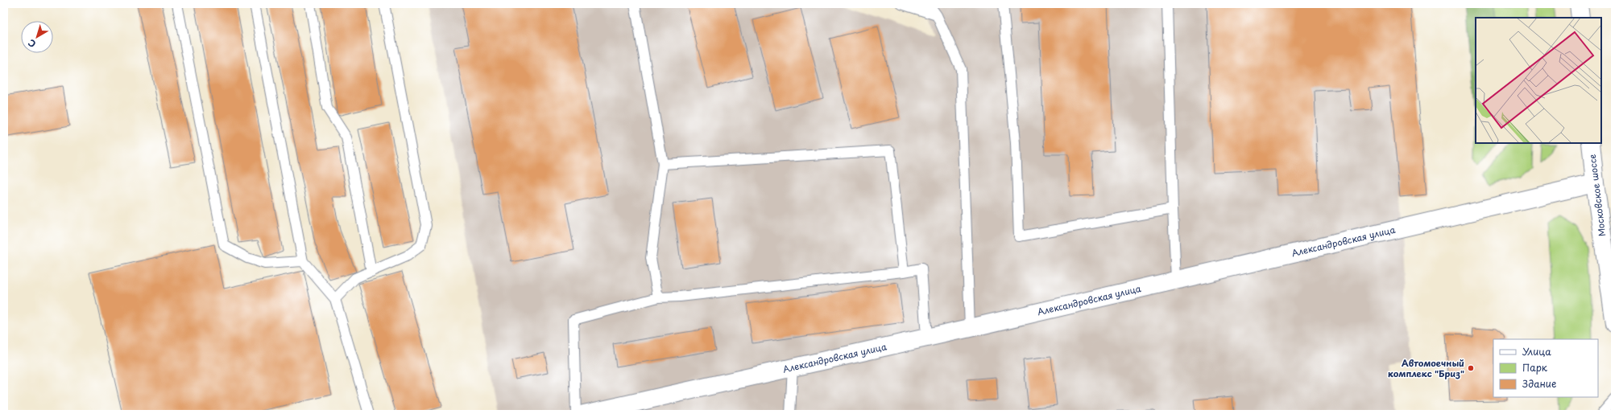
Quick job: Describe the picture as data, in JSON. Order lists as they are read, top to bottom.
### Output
{
  "streets": {
    "street": ["Московское шоссе", "Александровская улица"]
  },
  "crossings": [
    ["Московское шоссе", "Александровская улица"]
  ],
  "places": ["Автомоечный комплекс \"Бриз\""],
  "legend": ["Улица", "Парк", "Здание"],
  "north": "bottom left"
}
